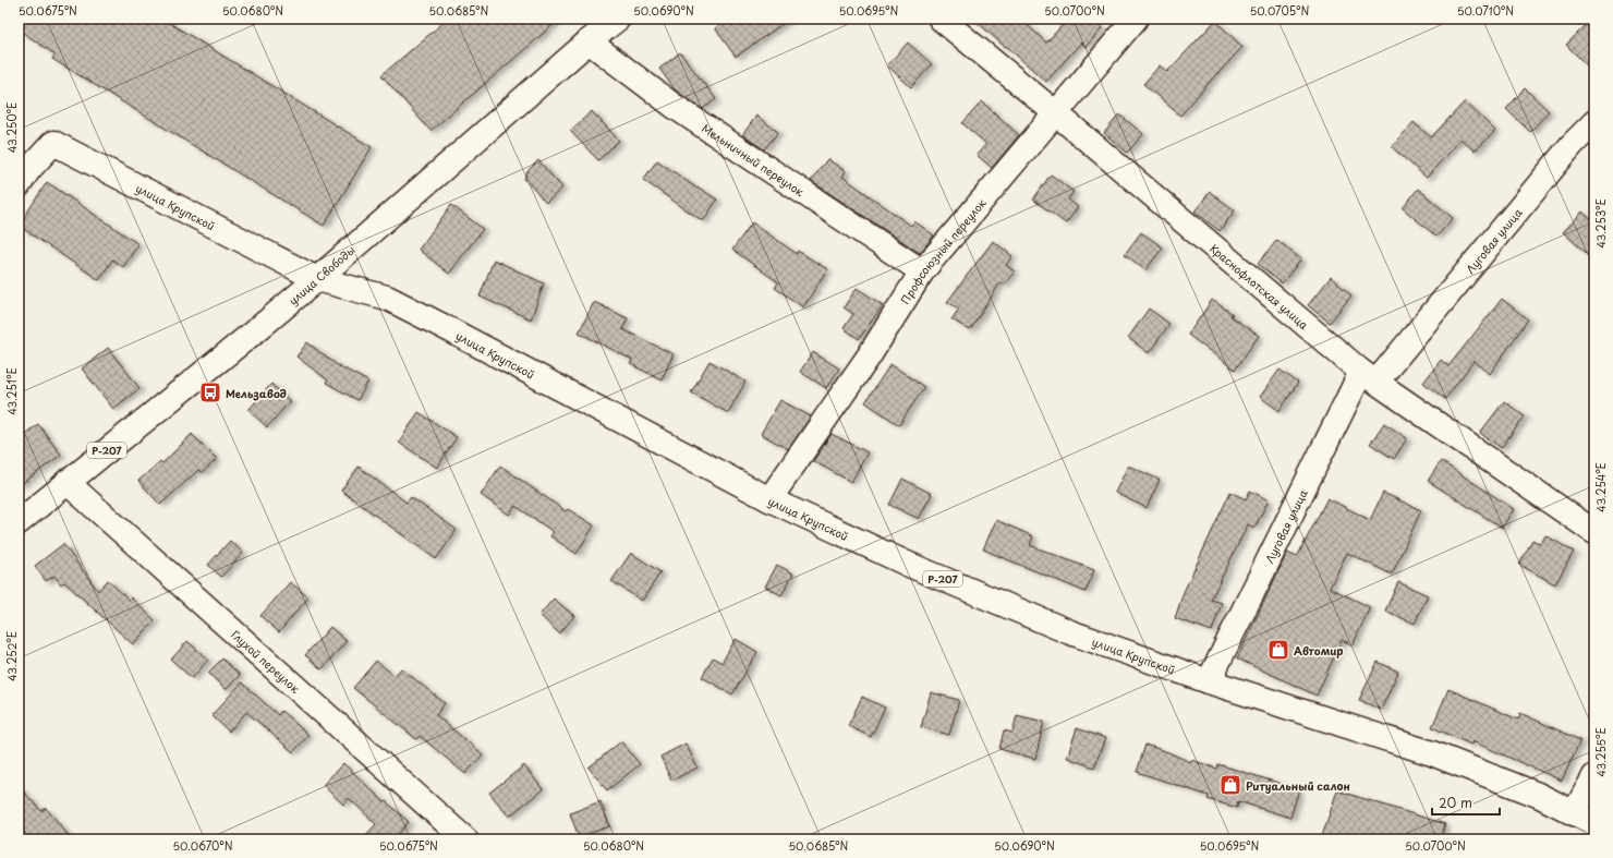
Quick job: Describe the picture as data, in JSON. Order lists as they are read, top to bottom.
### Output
{
  "streets": {
    "street": [
      "Мельничный переулок",
      "улица Крупской",
      "Луговая улица",
      "Профсоюзный переулок",
      "улица Свободы",
      "Краснофлотская улица",
      "Р-207",
      "Глухой переулок"
    ]
  },
  "crossings": [
    ["Мельничный переулок", "Профсоюзный переулок"],
    ["Мельничный переулок", "улица Свободы"],
    ["улица Крупской", "Луговая улица"],
    ["улица Крупской", "Профсоюзный переулок"],
    ["улица Крупской", "улица Свободы"],
    ["Луговая улица", "Краснофлотская улица"],
    ["Профсоюзный переулок", "Краснофлотская улица"],
    ["улица Свободы", "Глухой переулок"]
  ],
  "places": {
    "bus stop": ["Мельзавод"],
    "shop": ["Автомир", "Ритуальный салон"]
  },
  "scale_bar": "20 m",
  "coordinates": [
    "50.0675°N",
    "50.0680°N",
    "50.0685°N",
    "50.0690°N",
    "50.0695°N",
    "50.0700°N",
    "50.0705°N",
    "50.0710°N",
    "43.250°E",
    "43.253°E",
    "43.251°E",
    "43.254°E",
    "43.252°E",
    "43.255°E",
    "50.0670°N"
  ]
}
